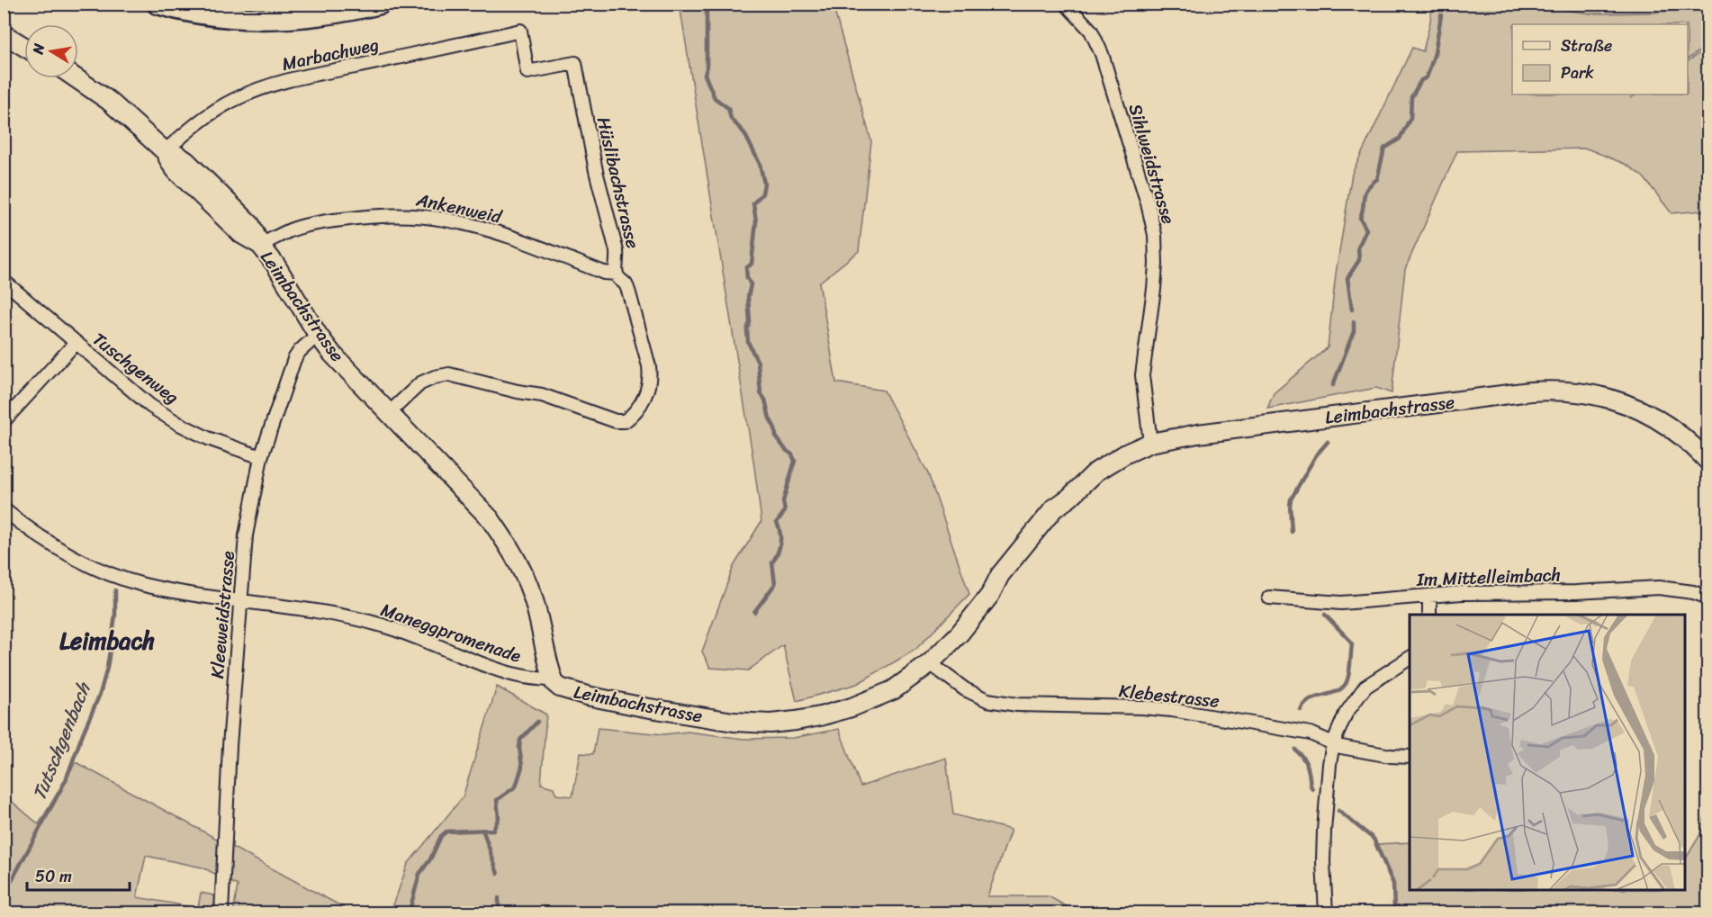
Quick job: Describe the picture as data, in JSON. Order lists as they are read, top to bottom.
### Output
{
  "streets": {
    "street": [
      "Marbachweg",
      "Sihlweidstrasse",
      "Hüslibachstrasse",
      "Ankenweid",
      "Leimbachstrasse",
      "Tuschgenweg",
      "Im Mittelleimbach",
      "Kleeweidstrasse",
      "Maneggpromenade",
      "Klebestrasse"
    ]
  },
  "crossings": [
    ["Marbachweg", "Hüslibachstrasse"],
    ["Marbachweg", "Leimbachstrasse"],
    ["Sihlweidstrasse", "Leimbachstrasse"],
    ["Hüslibachstrasse", "Ankenweid"],
    ["Hüslibachstrasse", "Leimbachstrasse"],
    ["Ankenweid", "Leimbachstrasse"],
    ["Leimbachstrasse", "Kleeweidstrasse"],
    ["Leimbachstrasse", "Maneggpromenade"],
    ["Leimbachstrasse", "Klebestrasse"],
    ["Tuschgenweg", "Kleeweidstrasse"],
    ["Kleeweidstrasse", "Maneggpromenade"]
  ],
  "districts": ["Leimbach"],
  "water": ["Tutschgenbach"],
  "legend": ["Straße", "Park"],
  "scale_bar": "50 m",
  "north": "left"
}
